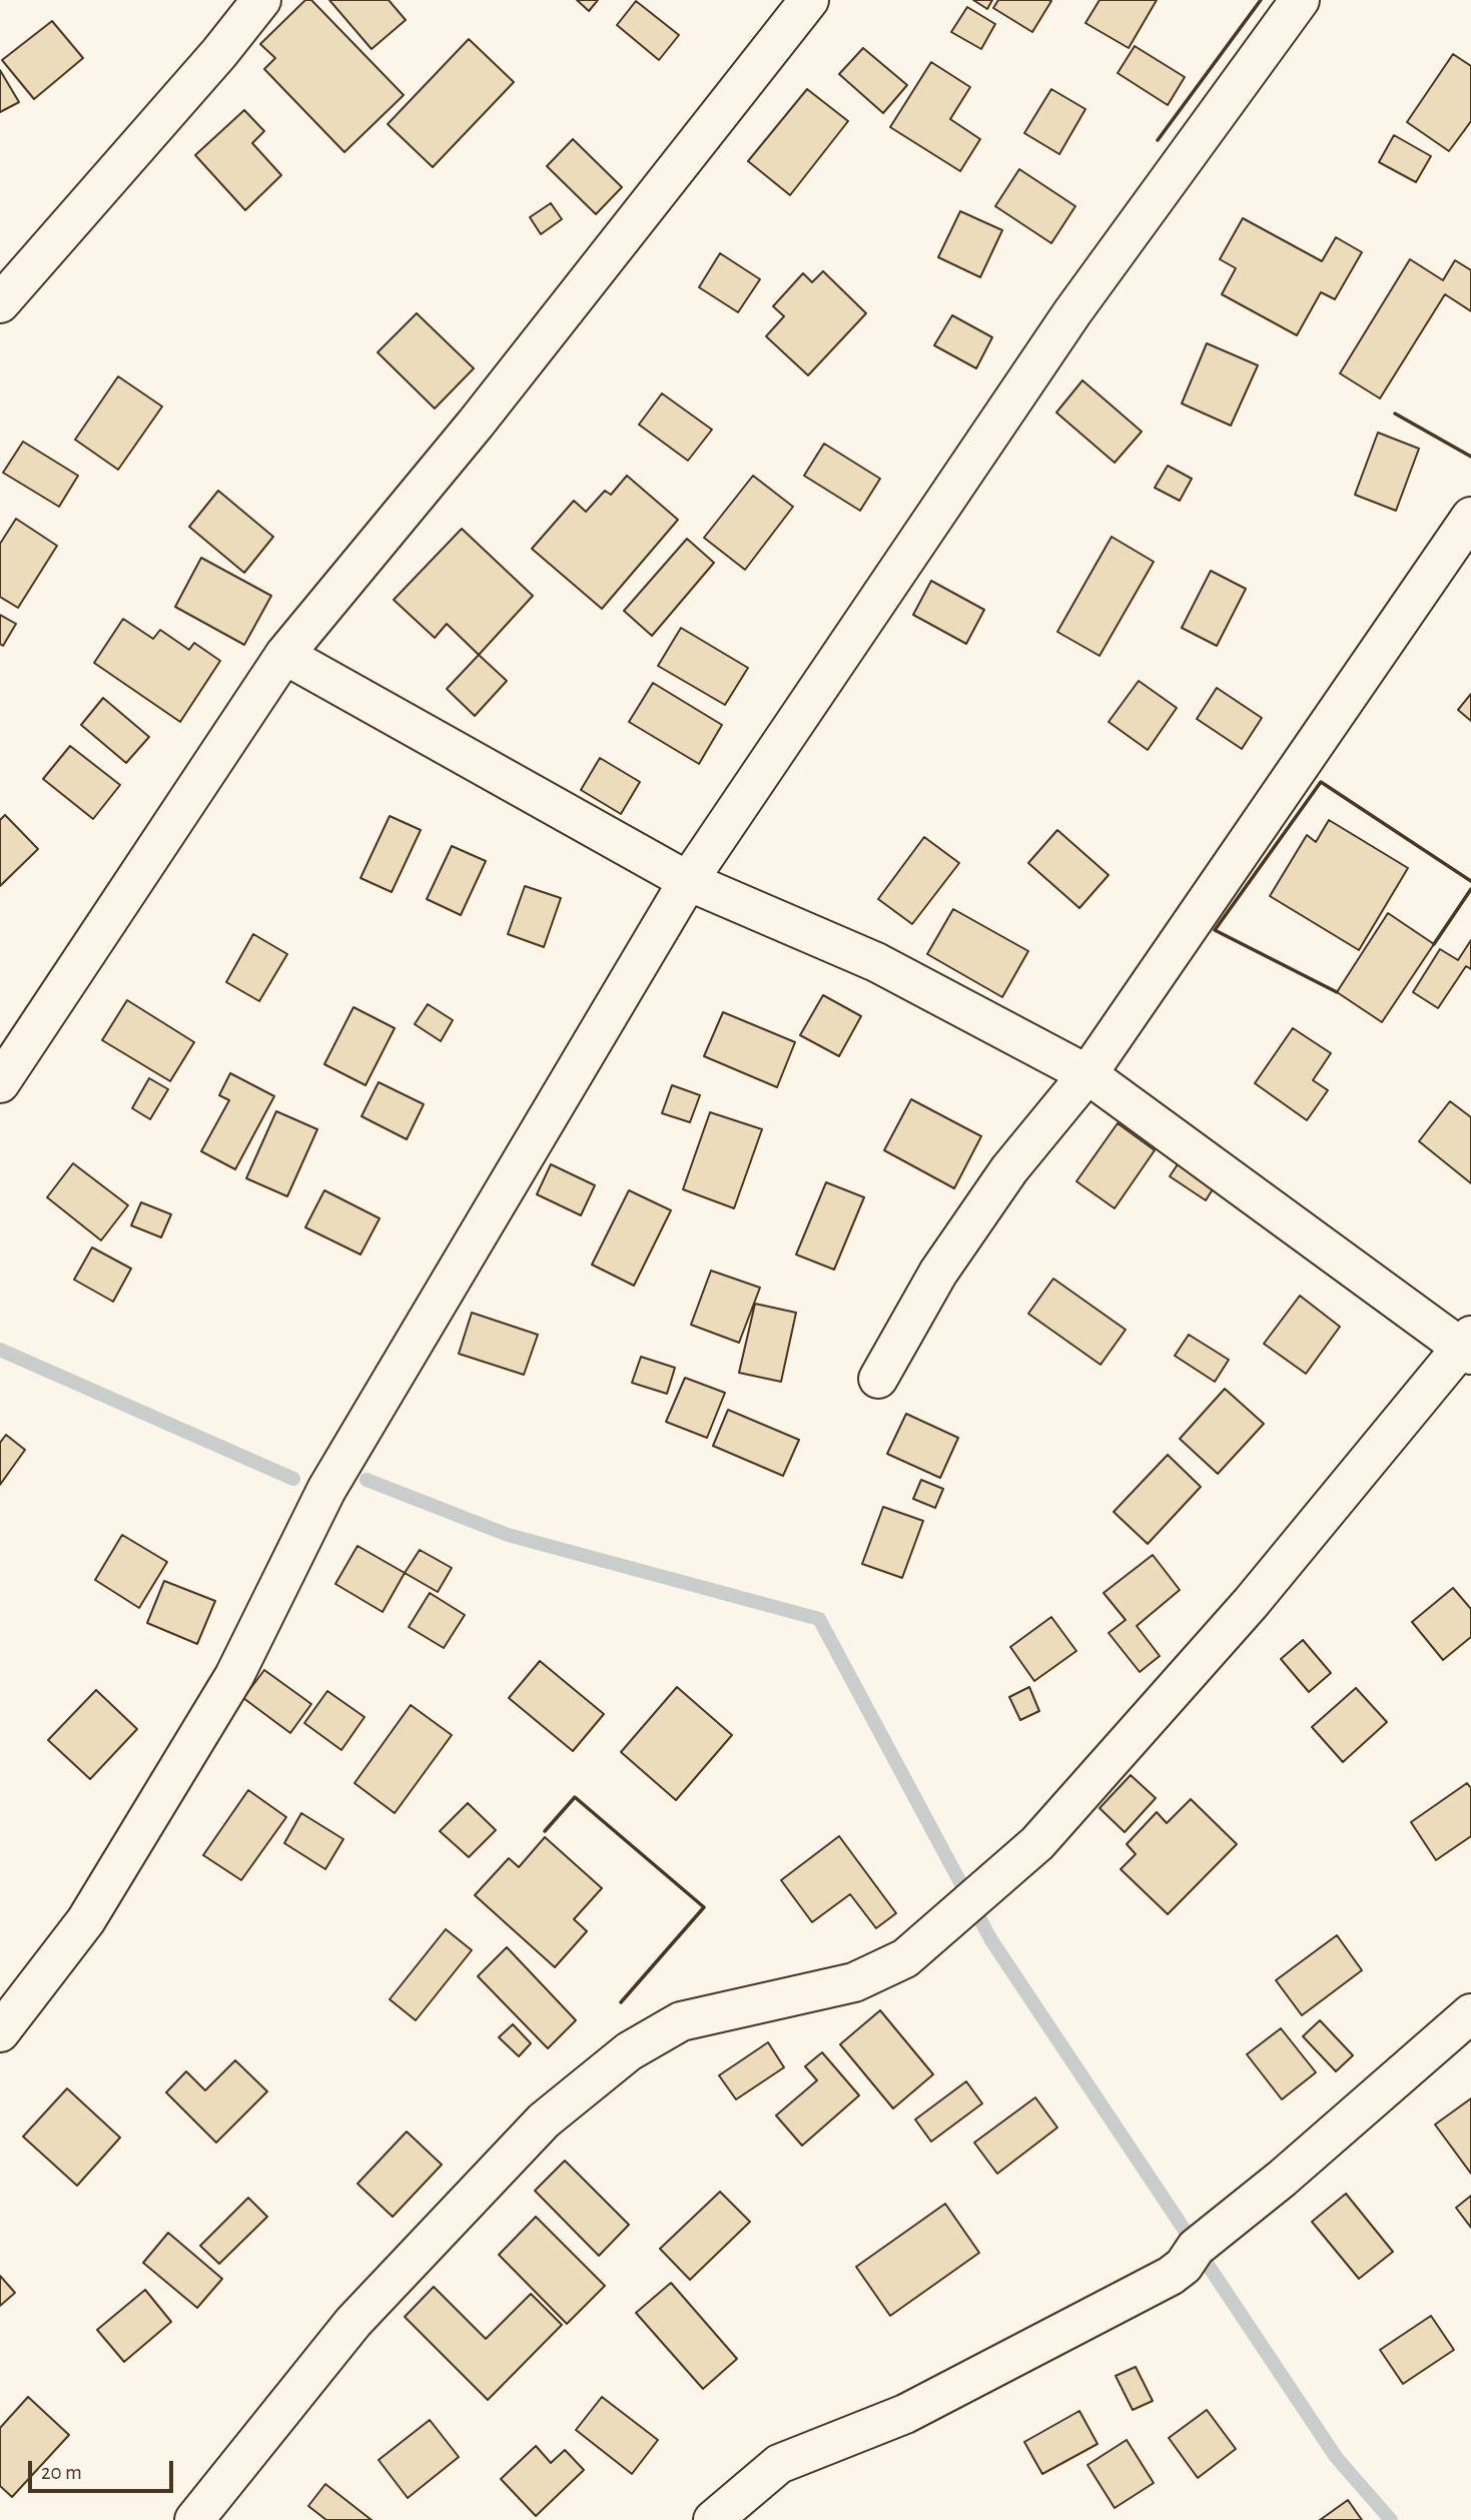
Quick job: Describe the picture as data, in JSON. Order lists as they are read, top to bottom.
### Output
{
  "scale_bar": "20 m"
}
